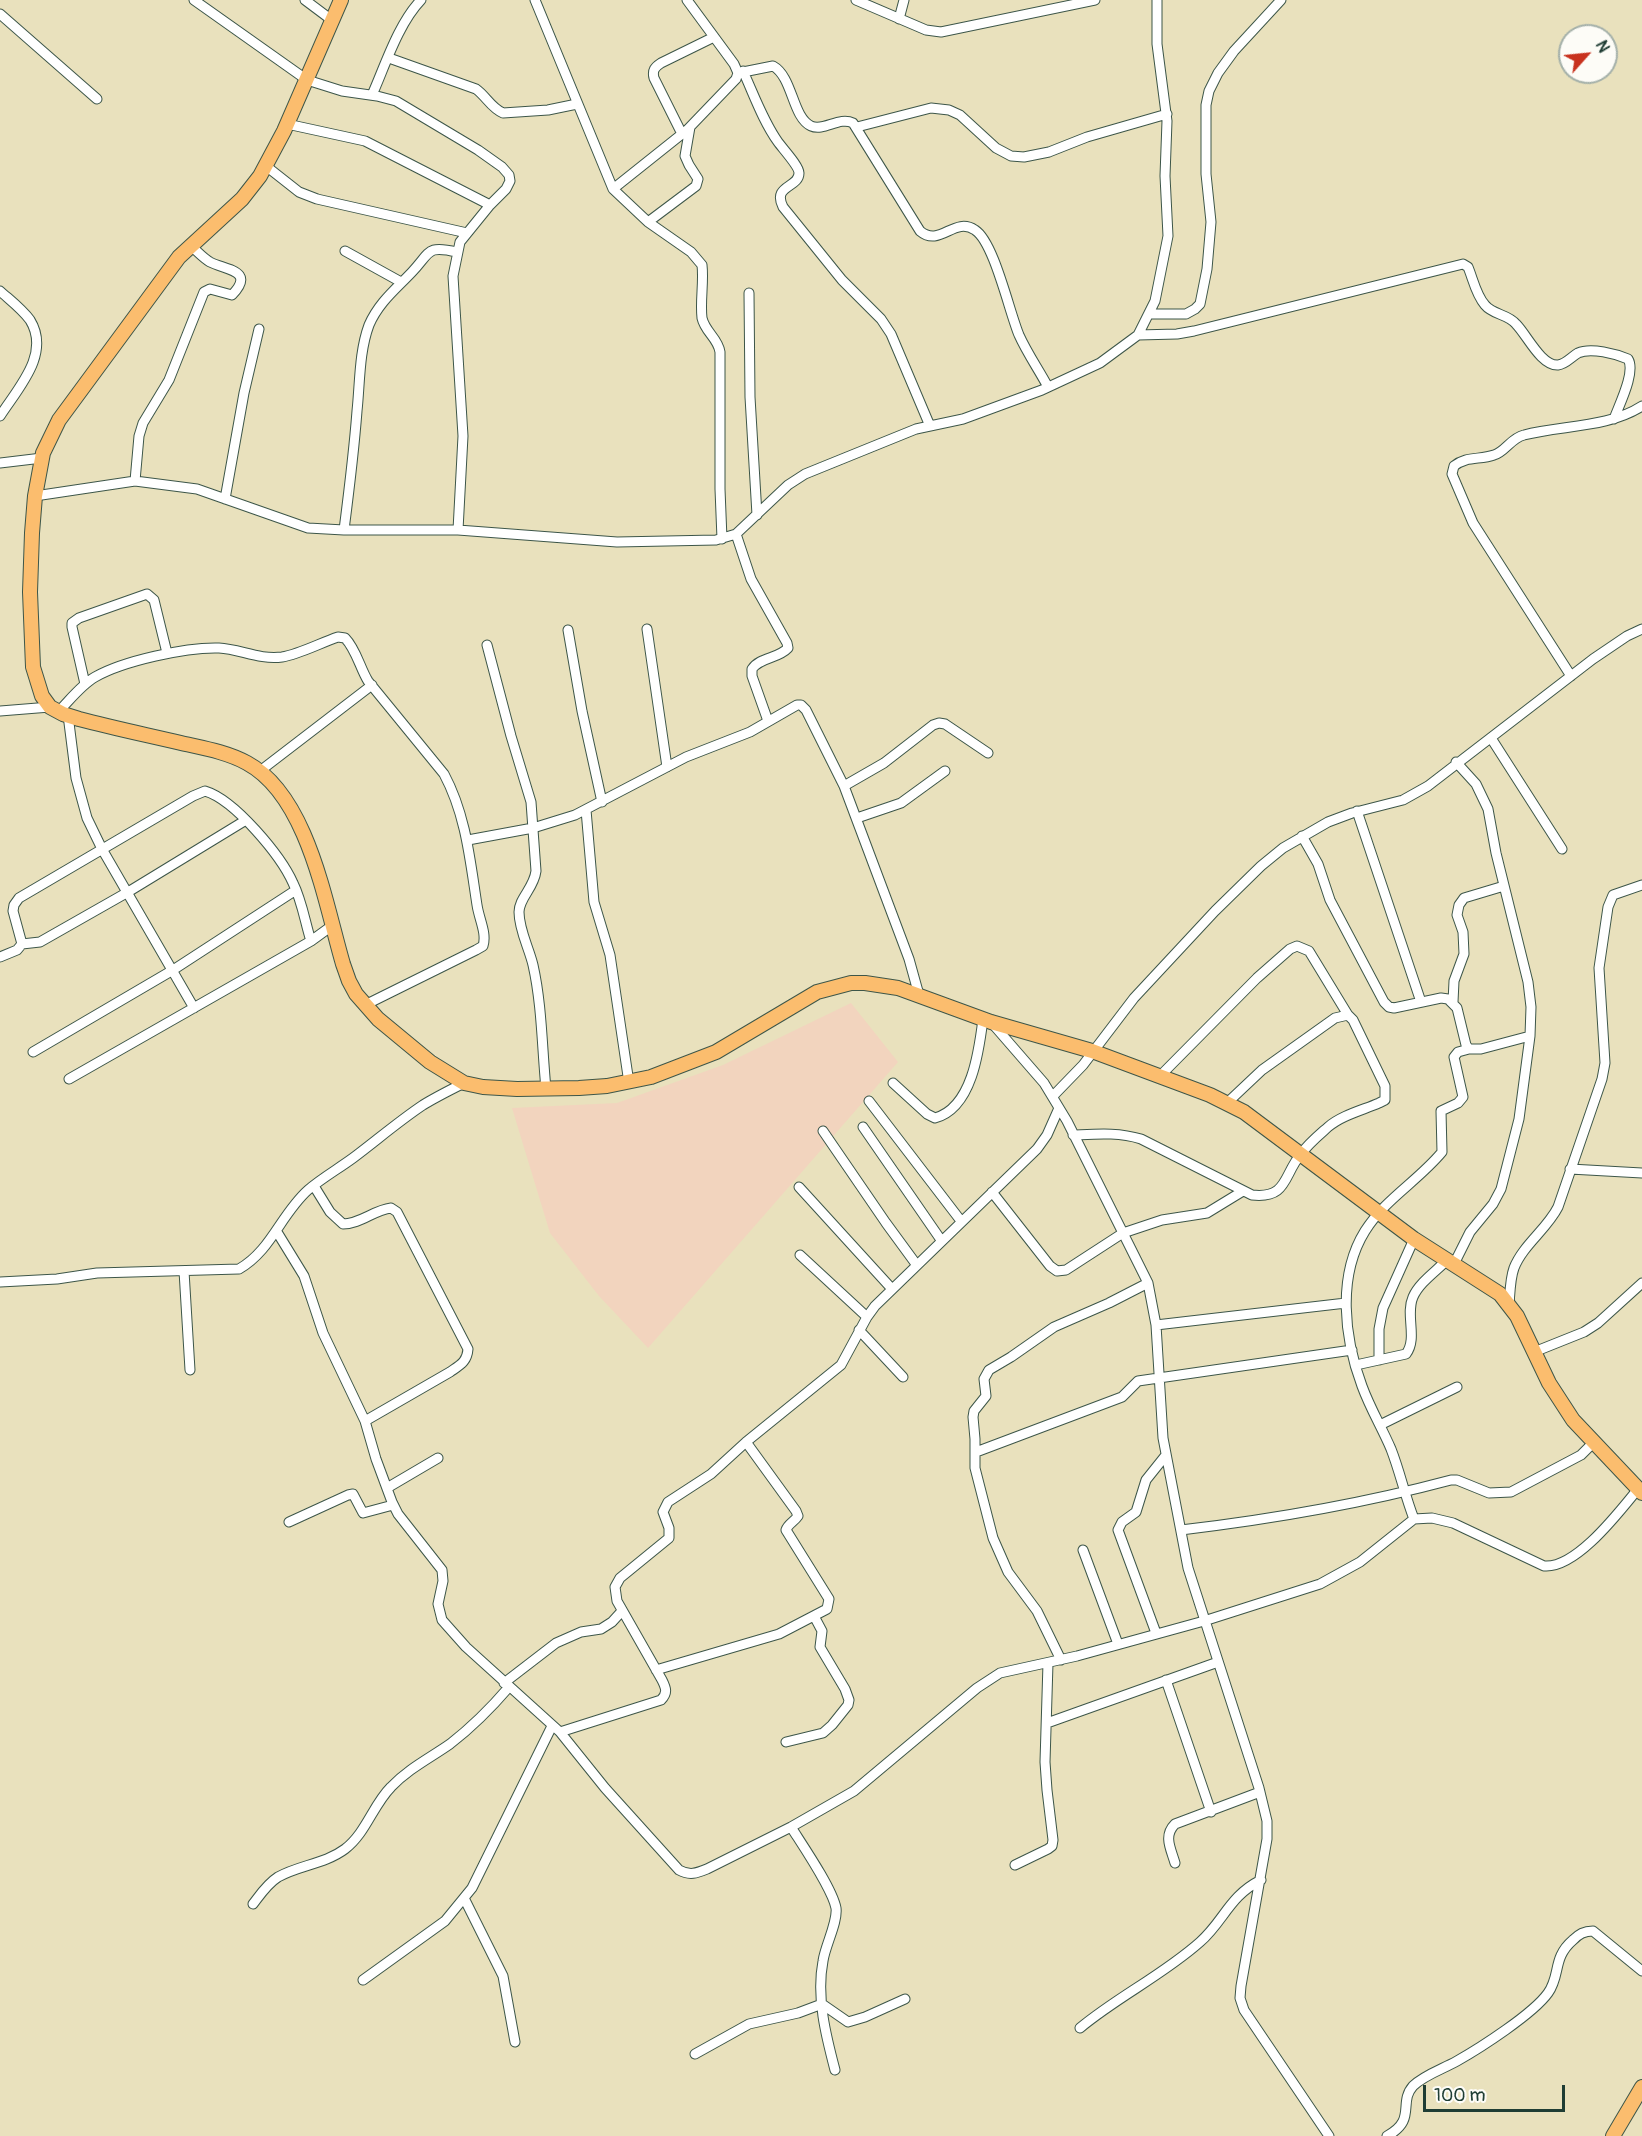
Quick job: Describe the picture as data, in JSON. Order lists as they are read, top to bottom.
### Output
{
  "scale_bar": "100 m",
  "north": "top right"
}
